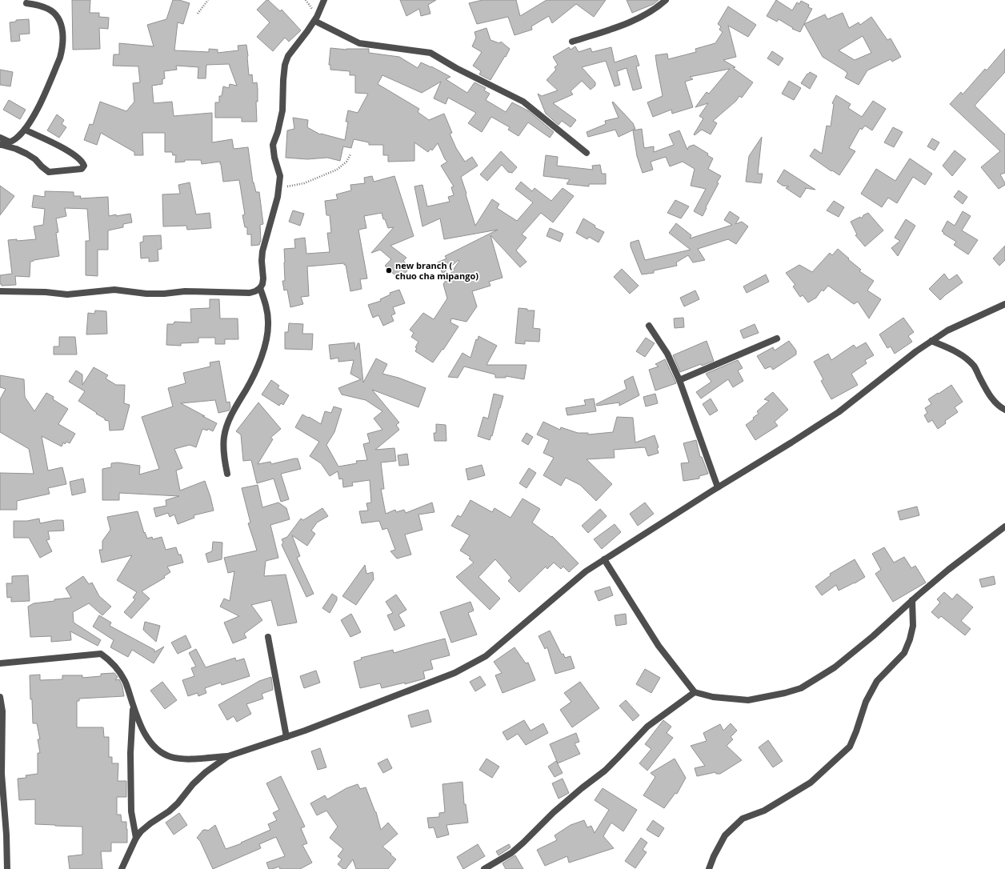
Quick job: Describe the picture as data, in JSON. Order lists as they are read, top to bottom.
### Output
{
  "places": ["new branch ( chuo cha mipango)"]
}
